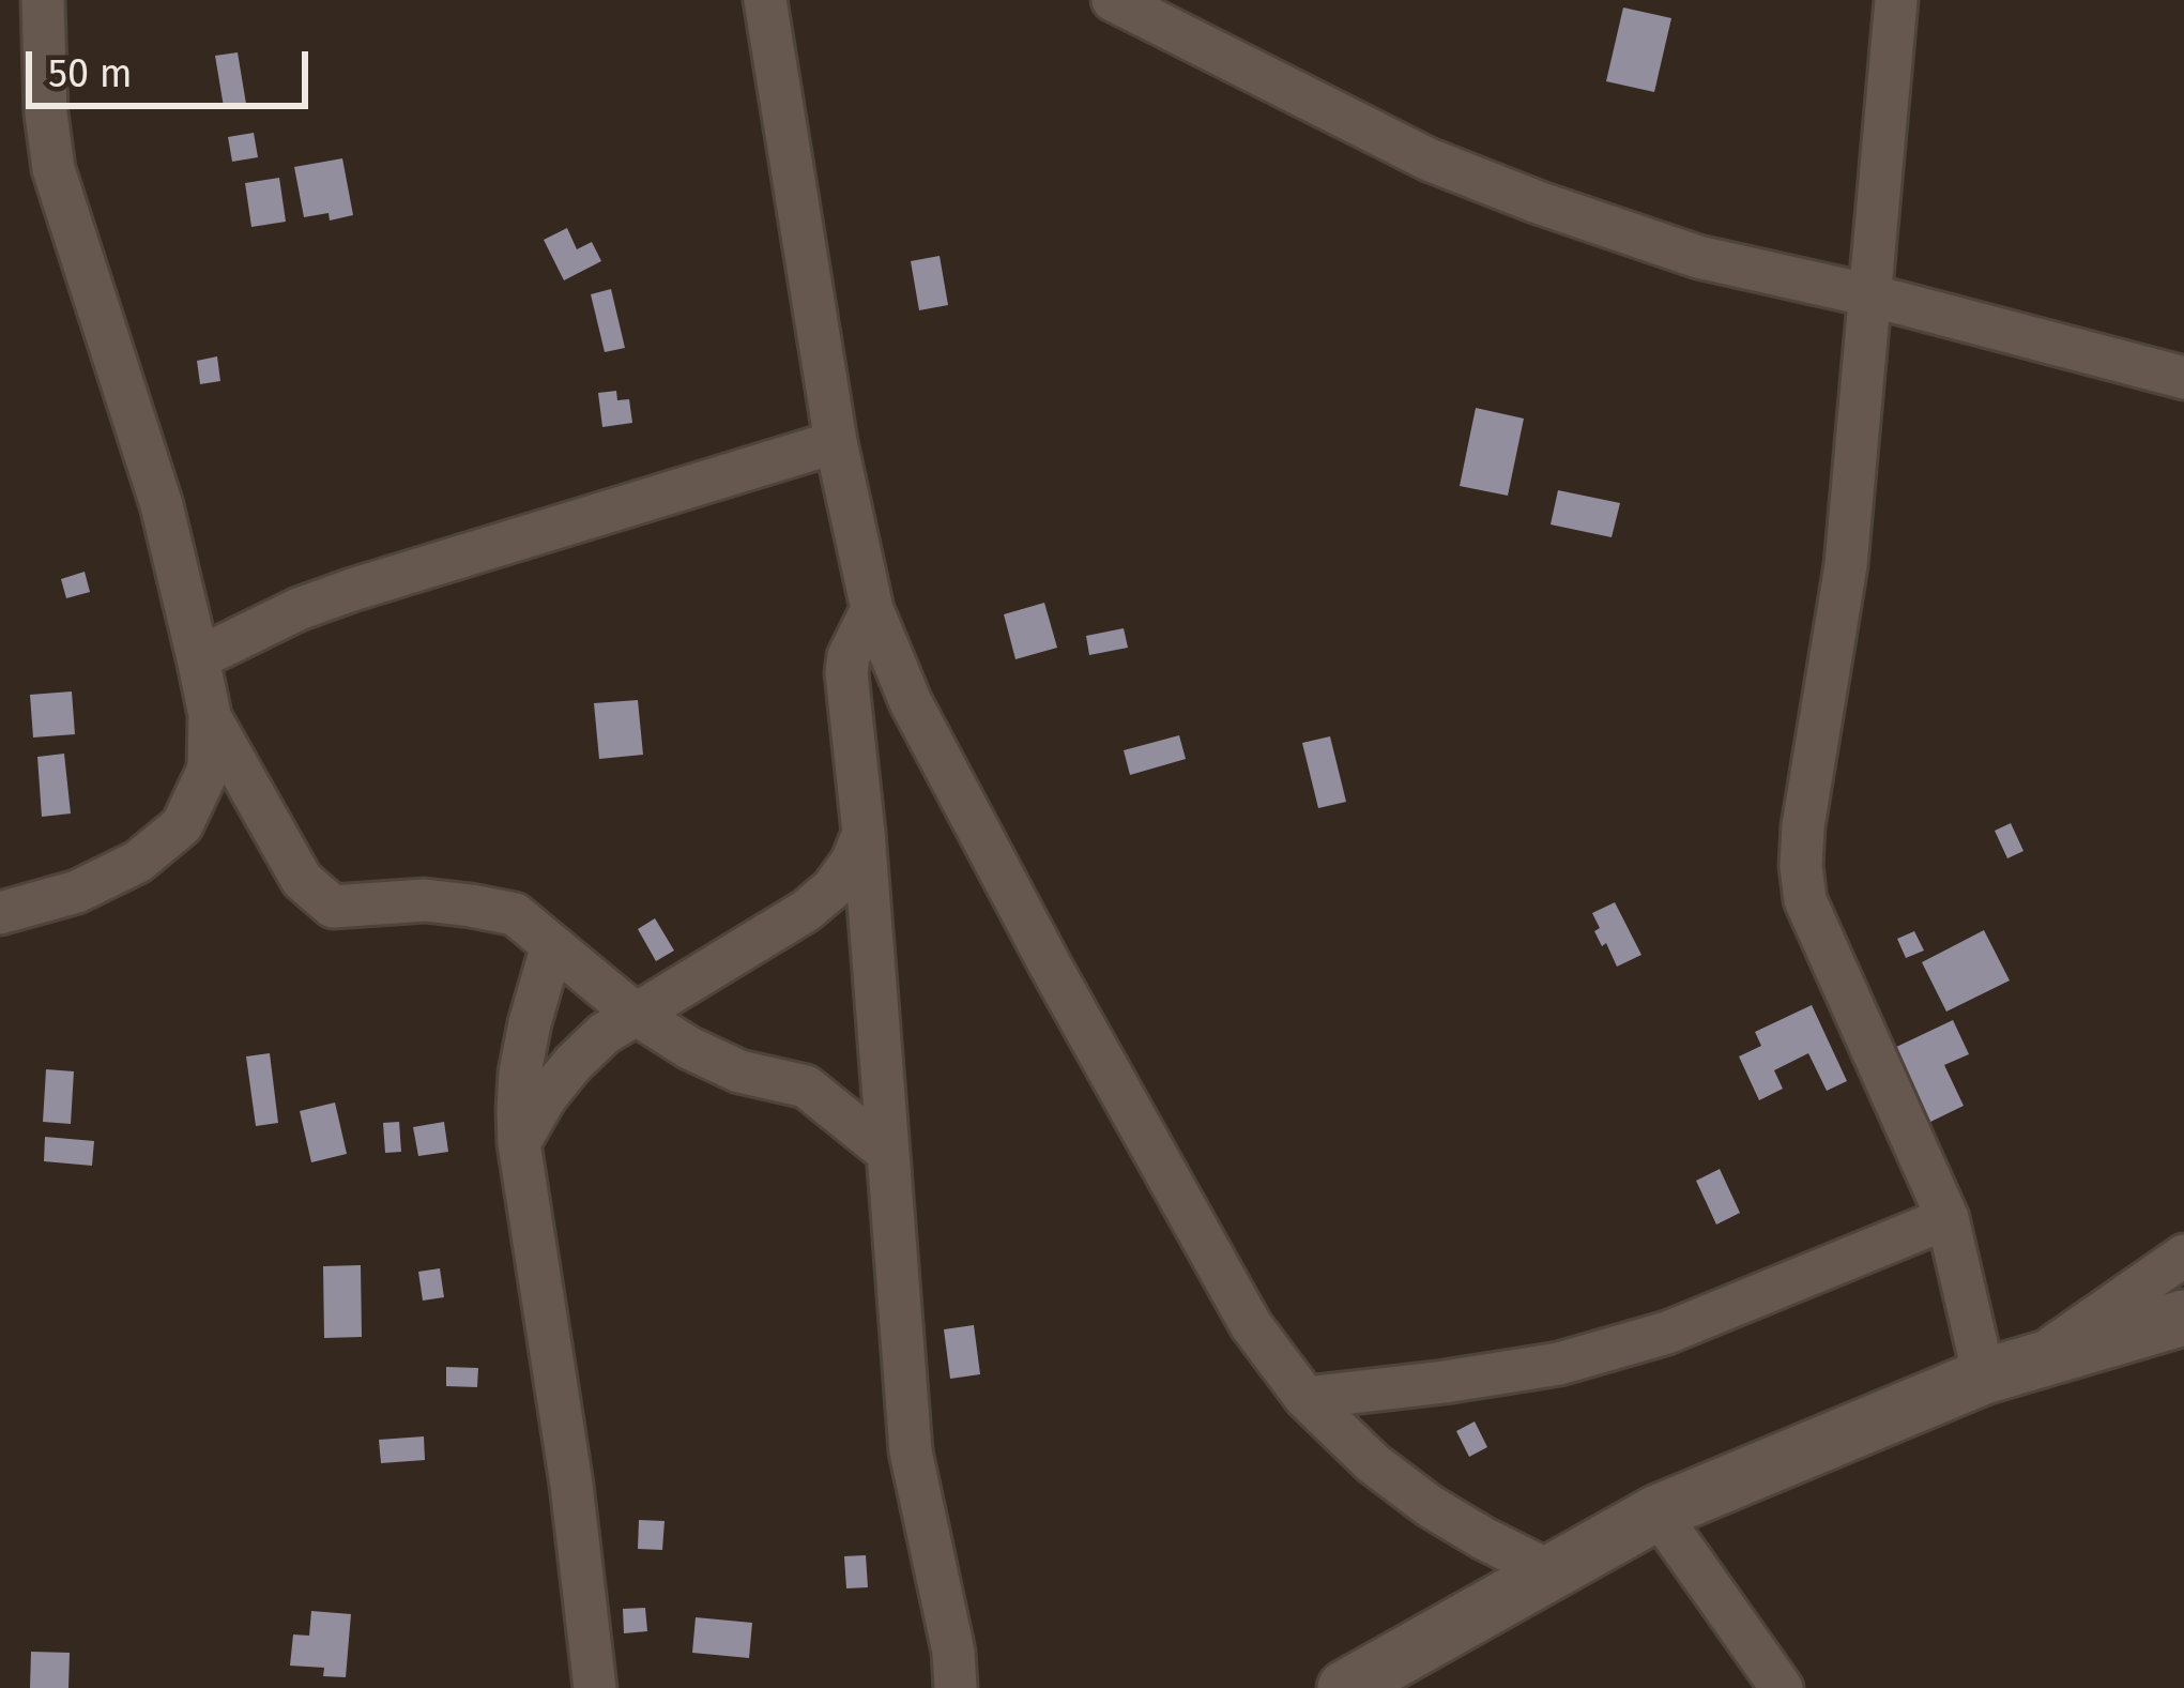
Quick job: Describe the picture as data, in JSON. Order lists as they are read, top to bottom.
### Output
{
  "scale_bar": "50 m"
}
